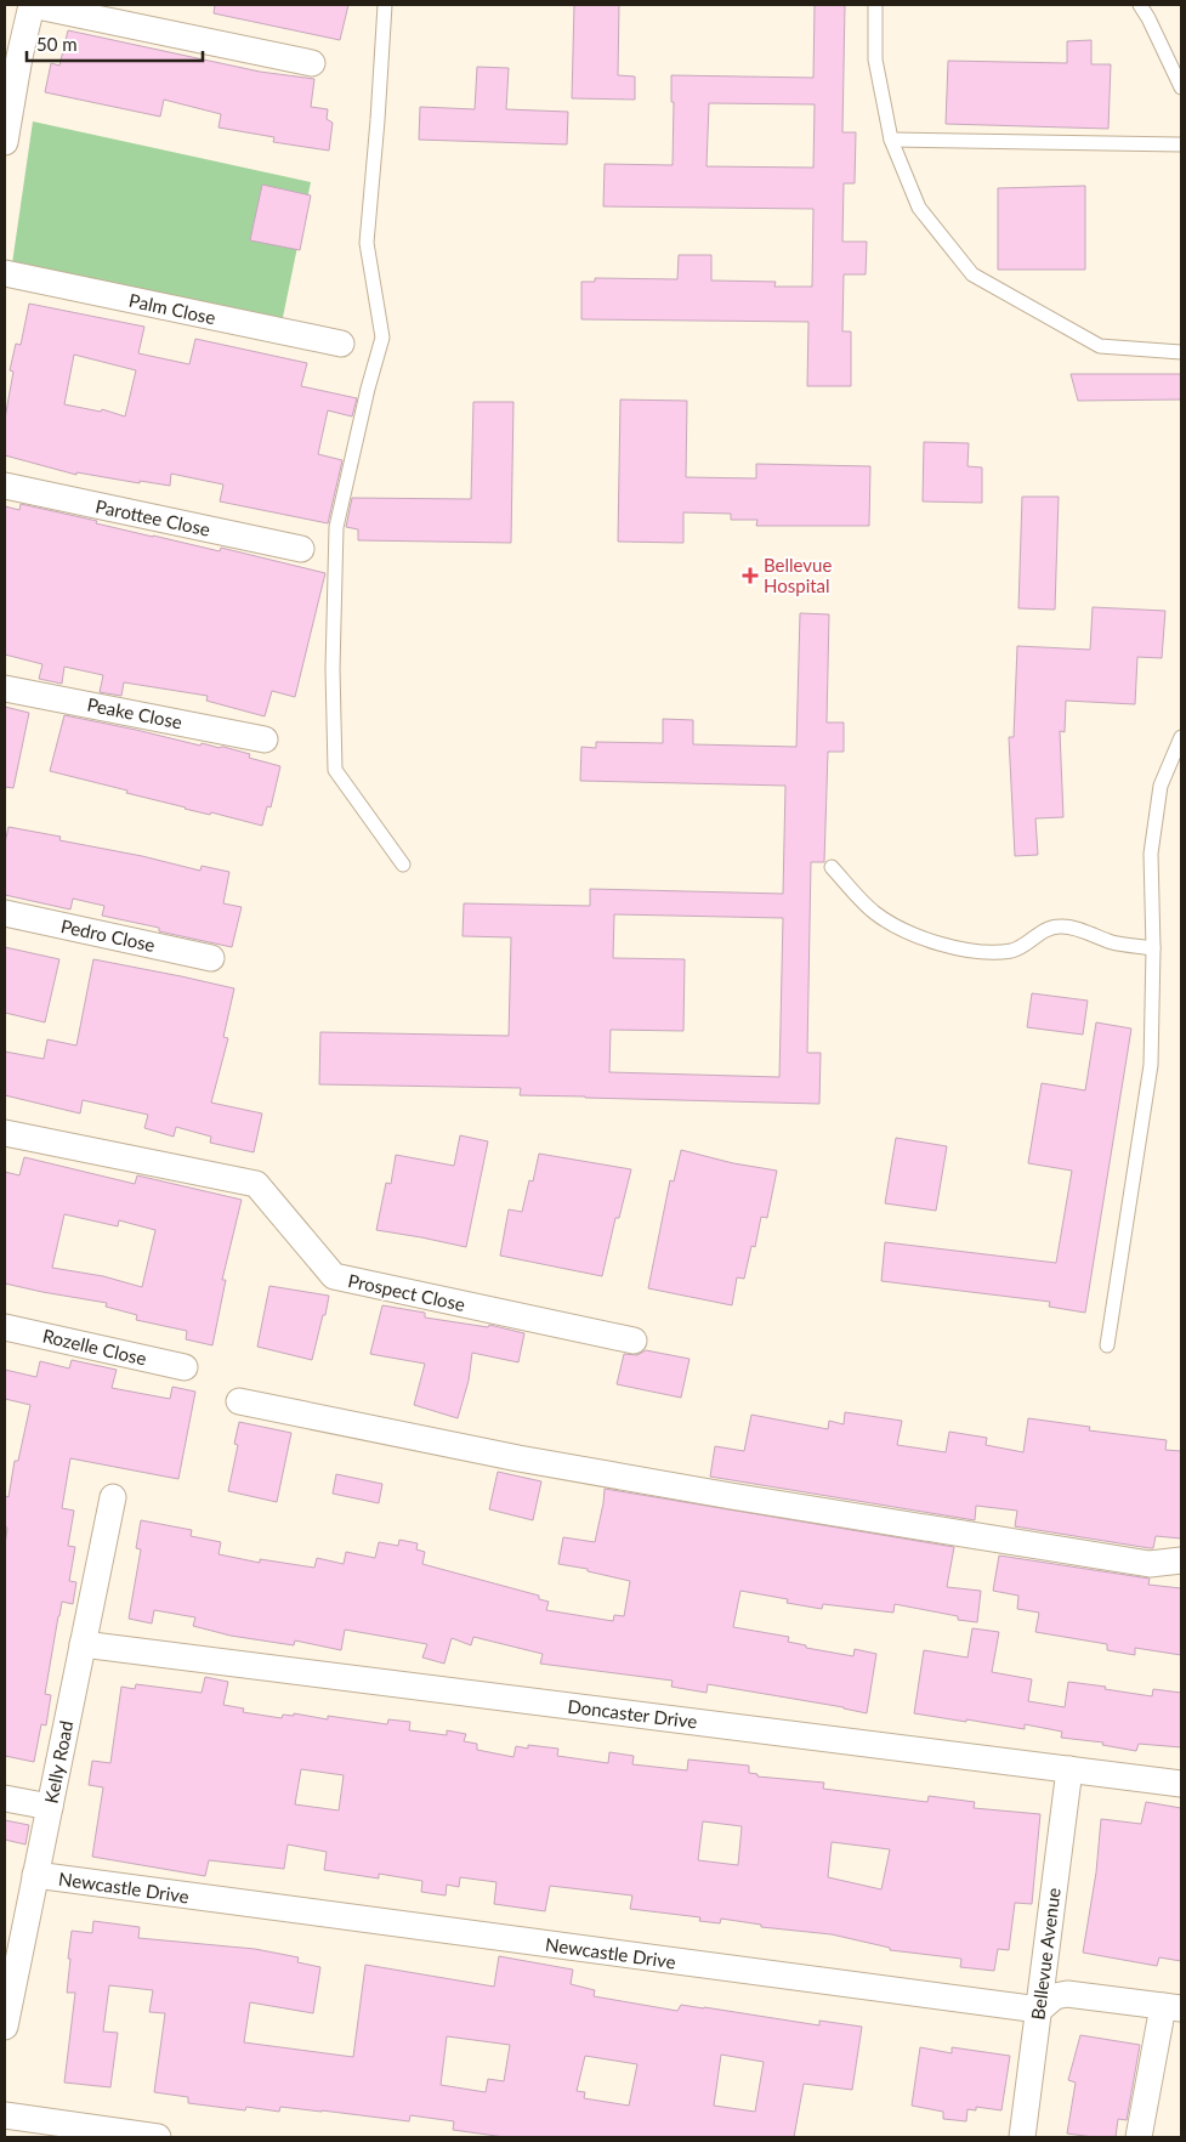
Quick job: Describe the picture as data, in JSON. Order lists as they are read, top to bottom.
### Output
{
  "streets": {
    "street": [
      "Palm Close",
      "Parottee Close",
      "Peake Close",
      "Pedro Close",
      "Prospect Close",
      "Rozelle Close",
      "Doncaster Drive",
      "Kelly Road",
      "Newcastle Drive",
      "Bellevue Avenue"
    ]
  },
  "crossings": [
    ["Doncaster Drive", "Kelly Road"],
    ["Doncaster Drive", "Bellevue Avenue"],
    ["Kelly Road", "Newcastle Drive"],
    ["Newcastle Drive", "Bellevue Avenue"]
  ],
  "places": {
    "health": ["Bellevue Hospital"]
  },
  "scale_bar": "50 m"
}
